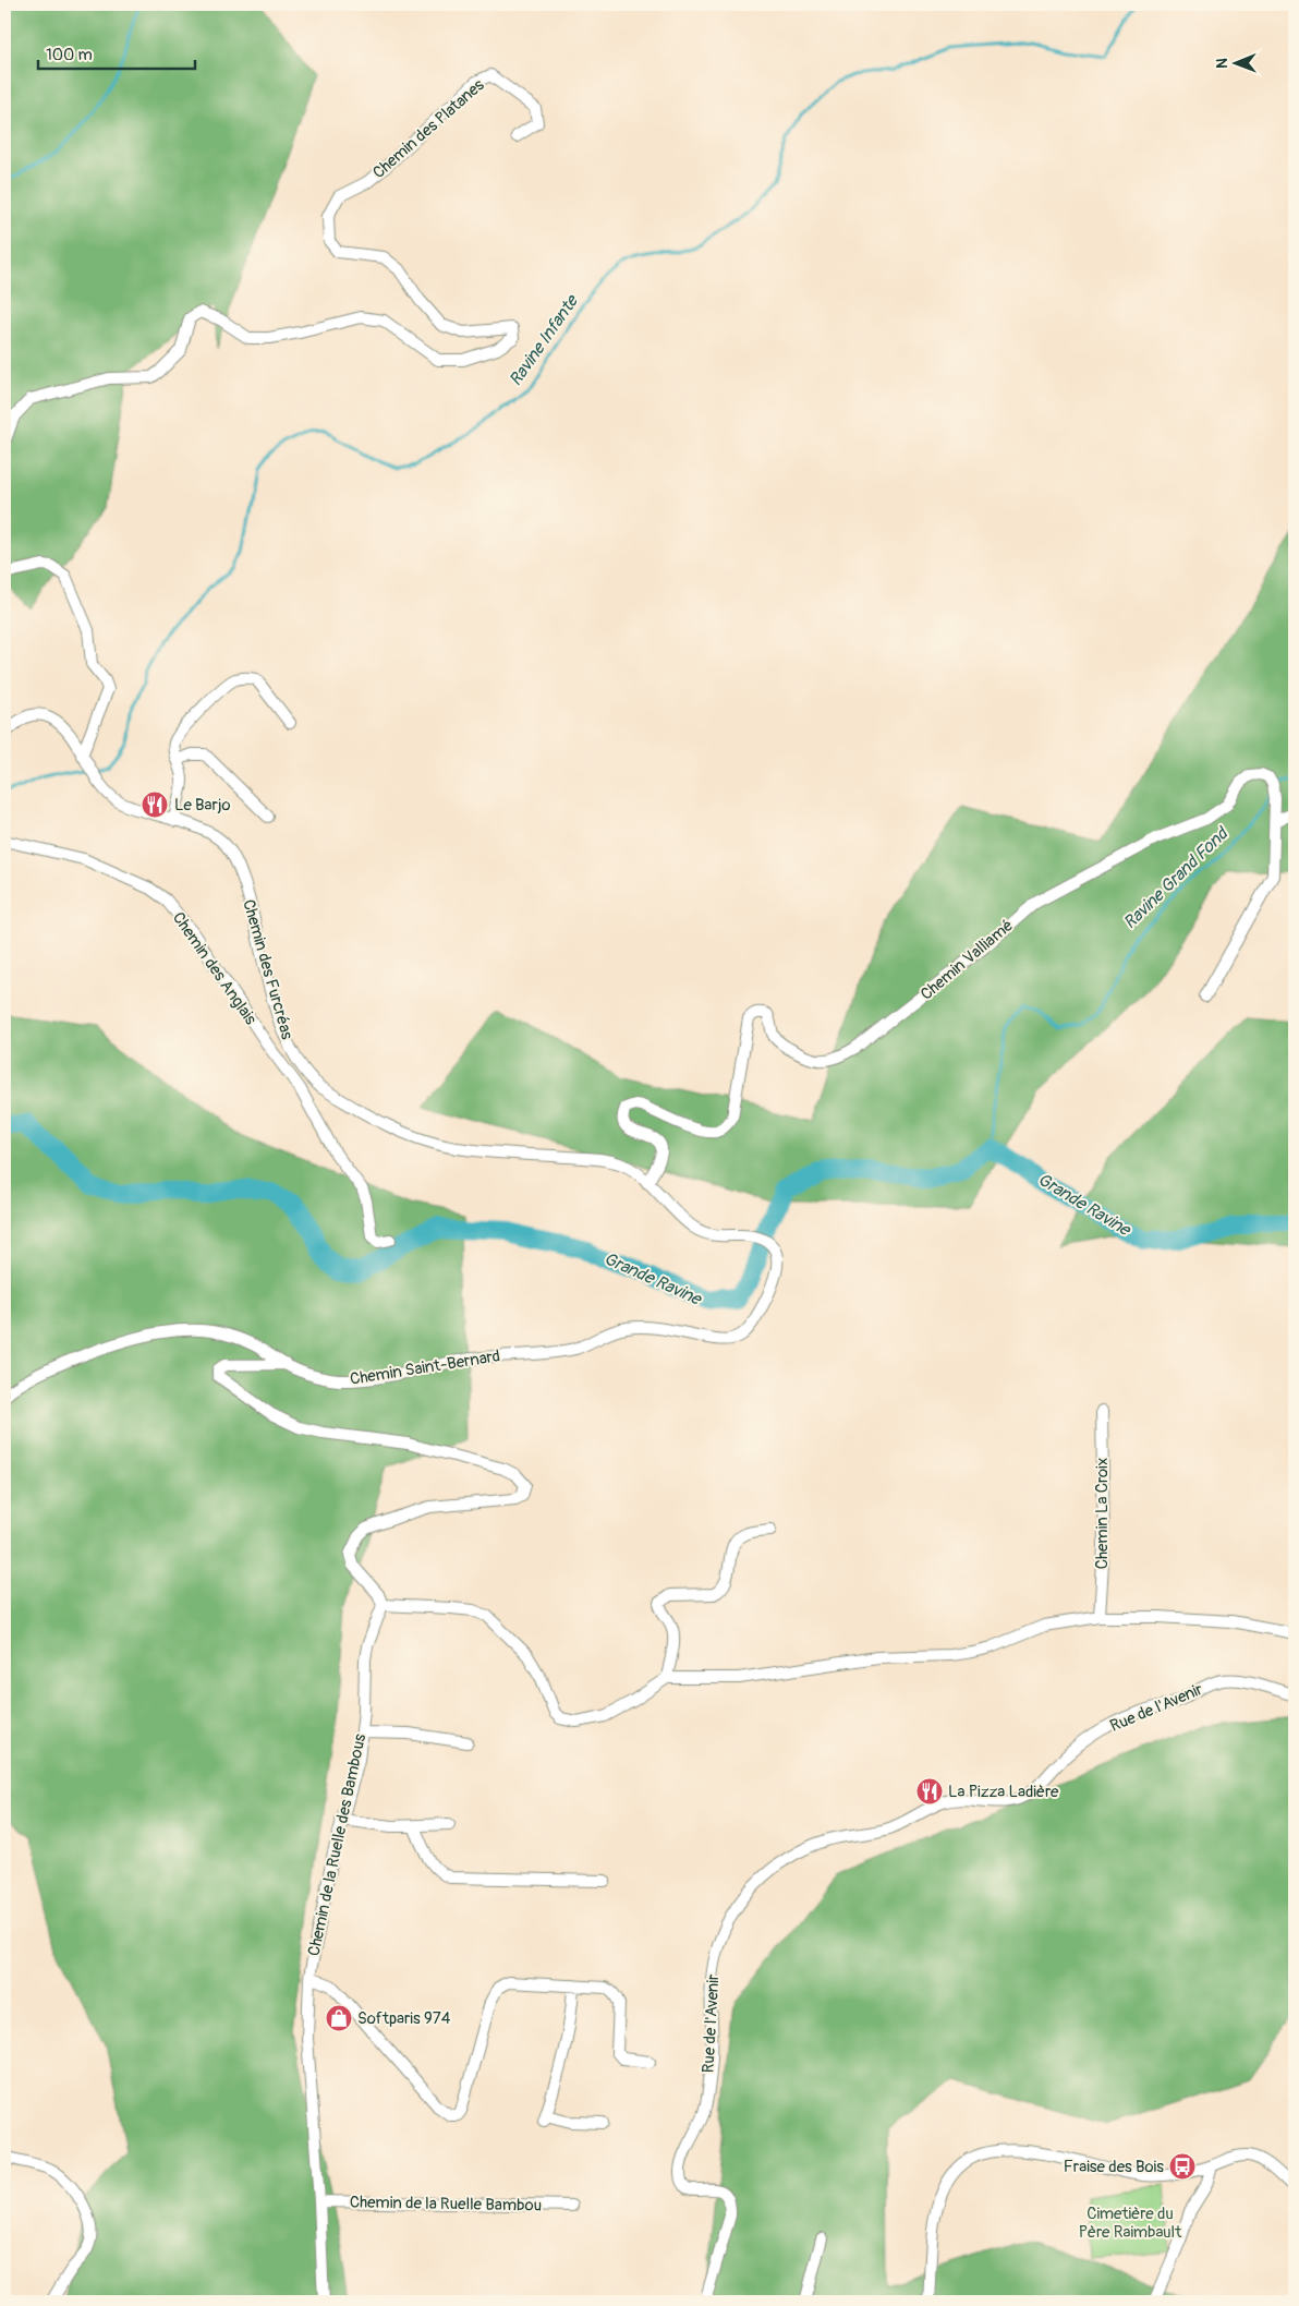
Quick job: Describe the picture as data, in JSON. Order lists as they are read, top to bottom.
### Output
{
  "streets": {
    "street": [
      "Chemin des Platanes",
      "Chemin Valliamé",
      "Chemin des Anglais",
      "Chemin des Furcréas",
      "Chemin Saint-Bernard",
      "Chemin La Croix",
      "Rue de l'Avenir",
      "Chemin de la Ruelle des Bambous",
      "Chemin de la Ruelle Bambou"
    ]
  },
  "crossings": [
    ["Chemin Valliamé", "Chemin des Furcréas"],
    ["Chemin des Anglais", "Chemin des Furcréas"],
    ["Chemin des Furcréas", "Chemin Saint-Bernard"],
    ["Chemin de la Ruelle des Bambous", "Chemin de la Ruelle Bambou"]
  ],
  "water": ["Ravine Infante", "Ravine Grand Fond", "Grande Ravine"],
  "parks": ["Cimetière du Père Raimbault"],
  "places": {
    "restaurant": ["Le Barjo", "La Pizza Ladière"],
    "shop": ["Softparis 974"],
    "bus stop": ["Fraise des Bois"]
  },
  "scale_bar": "100 m",
  "north": "left"
}
